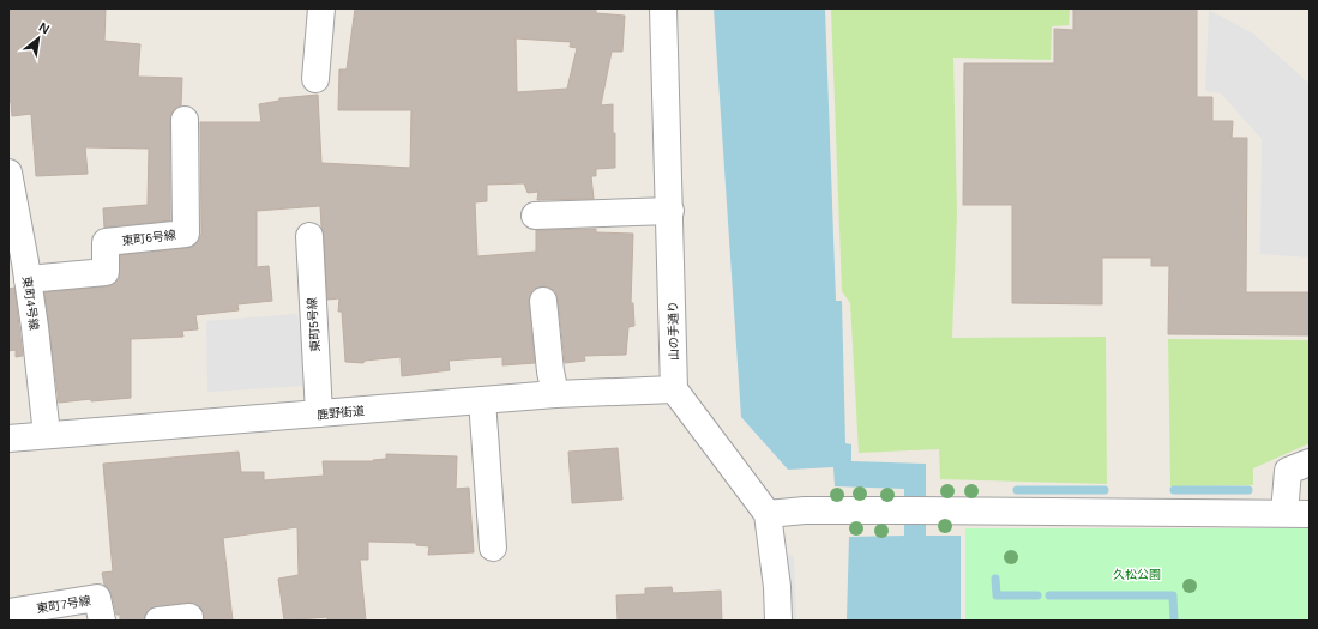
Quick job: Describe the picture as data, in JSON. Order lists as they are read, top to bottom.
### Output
{
  "streets": {
    "street": [
      "東町6号線",
      "東町4号線",
      "東町5号線",
      "山の手通り",
      "鹿野街道",
      "東町7号線"
    ]
  },
  "crossings": [
    ["東町6号線", "東町4号線"],
    ["東町4号線", "鹿野街道"],
    ["東町5号線", "鹿野街道"],
    ["山の手通り", "鹿野街道"]
  ],
  "parks": ["久松公園"],
  "north": "top right"
}
